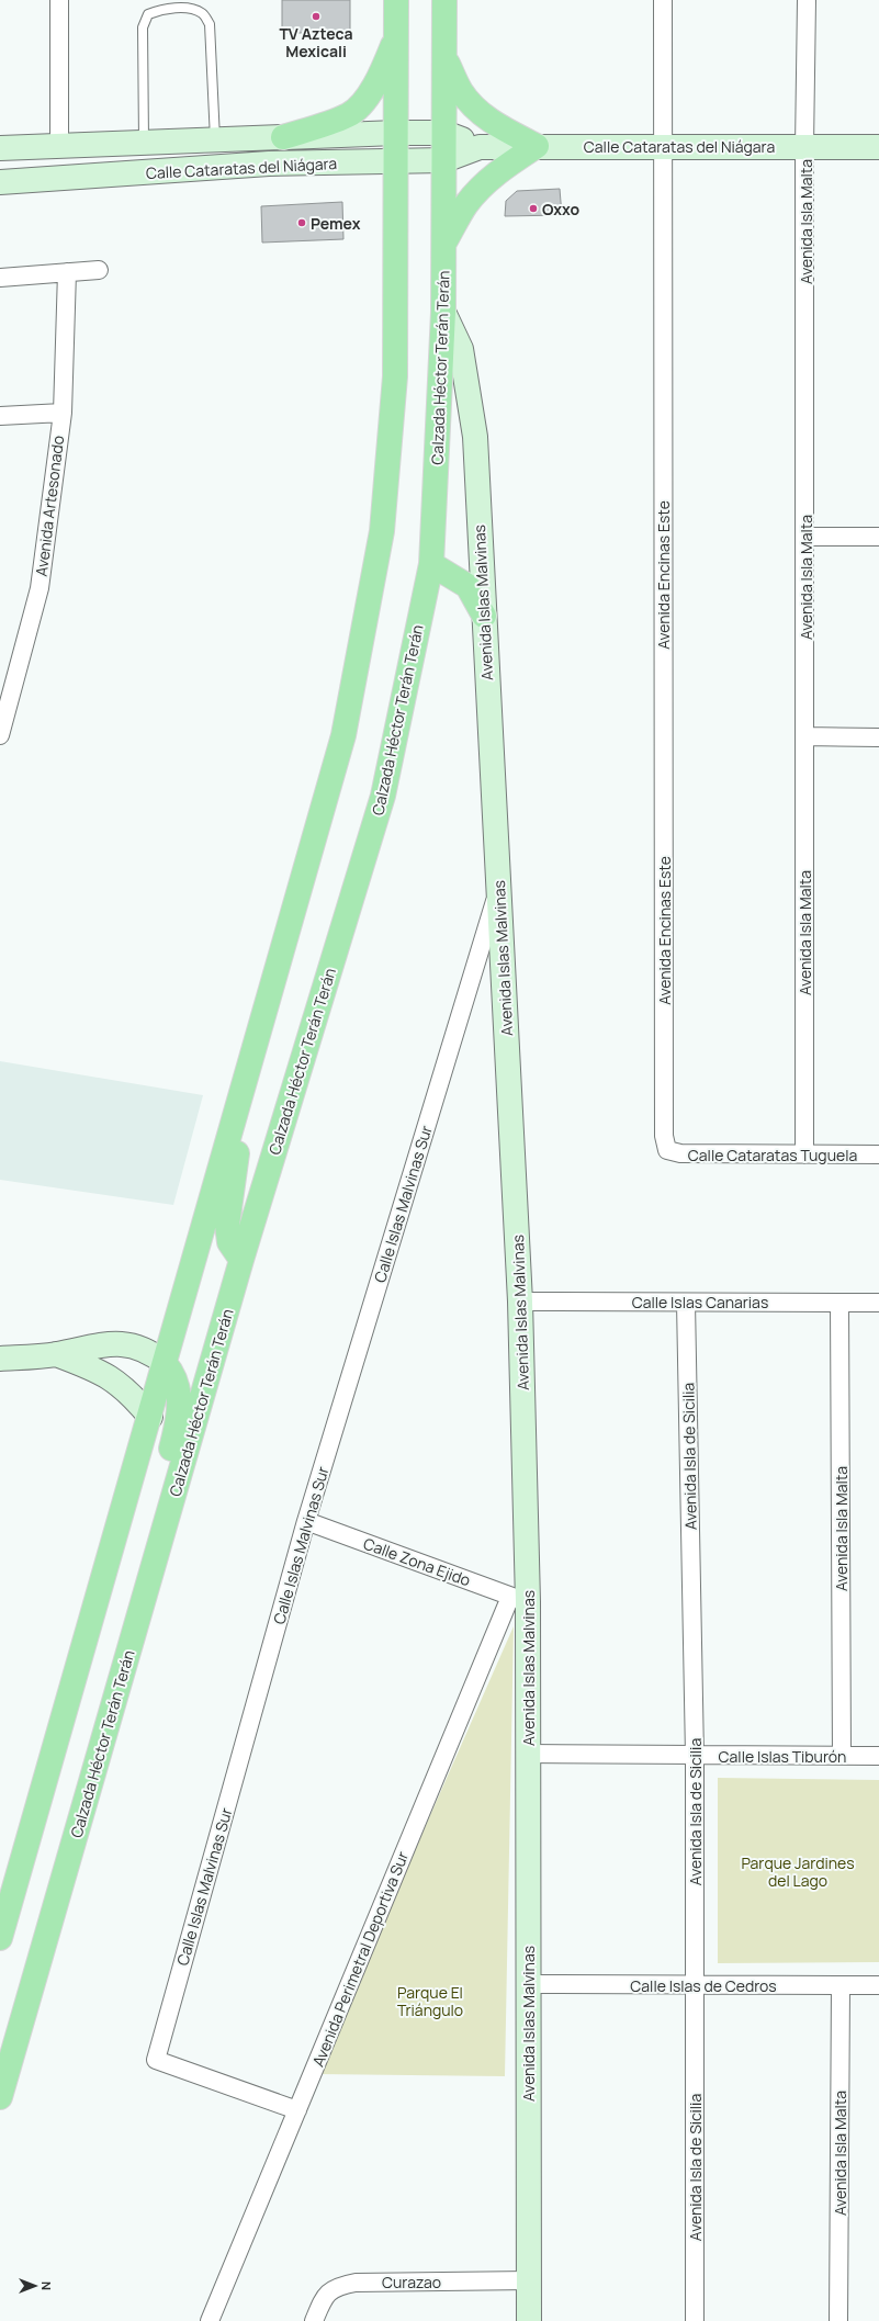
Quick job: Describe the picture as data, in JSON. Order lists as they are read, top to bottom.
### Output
{
  "streets": {
    "main road": ["Calzada Héctor Terán Terán"],
    "street": [
      "Calle Cataratas del Niágara",
      "Avenida Isla Malta",
      "Avenida Artesonado",
      "Avenida Encinas Este",
      "Avenida Islas Malvinas",
      "Calle Cataratas Tuguela",
      "Calle Islas Malvinas Sur",
      "Calle Islas Canarias",
      "Avenida Isla de Sicilia",
      "Calle Zona Ejido",
      "Calle Islas Tiburón",
      "Avenida Perimetral Deportiva Sur",
      "Calle Islas de Cedros",
      "Curazao"
    ]
  },
  "crossings": [
    ["Calle Cataratas del Niágara", "Avenida Isla Malta"],
    ["Calle Cataratas del Niágara", "Calzada Héctor Terán Terán"],
    ["Calle Cataratas del Niágara", "Avenida Encinas Este"],
    ["Avenida Isla Malta", "Calle Cataratas Tuguela"],
    ["Avenida Isla Malta", "Calle Islas Canarias"],
    ["Avenida Isla Malta", "Calle Islas Tiburón"],
    ["Avenida Isla Malta", "Calle Islas de Cedros"],
    ["Calzada Héctor Terán Terán", "Avenida Islas Malvinas"],
    ["Avenida Encinas Este", "Calle Cataratas Tuguela"],
    ["Avenida Islas Malvinas", "Calle Islas Malvinas Sur"],
    ["Avenida Islas Malvinas", "Calle Islas Canarias"],
    ["Avenida Islas Malvinas", "Calle Zona Ejido"],
    ["Avenida Islas Malvinas", "Calle Islas Tiburón"],
    ["Avenida Islas Malvinas", "Avenida Perimetral Deportiva Sur"],
    ["Avenida Islas Malvinas", "Calle Islas de Cedros"],
    ["Avenida Islas Malvinas", "Curazao"],
    ["Calle Islas Malvinas Sur", "Calle Zona Ejido"],
    ["Calle Islas Malvinas Sur", "Avenida Perimetral Deportiva Sur"],
    ["Calle Islas Canarias", "Avenida Isla de Sicilia"],
    ["Avenida Isla de Sicilia", "Calle Islas Tiburón"],
    ["Avenida Isla de Sicilia", "Calle Islas de Cedros"],
    ["Calle Zona Ejido", "Avenida Perimetral Deportiva Sur"]
  ],
  "parks": ["Parque Jardines del Lago", "Parque El Triángulo"],
  "places": ["TV Azteca Mexicali", "Oxxo", "Pemex"],
  "north": "right"
}
